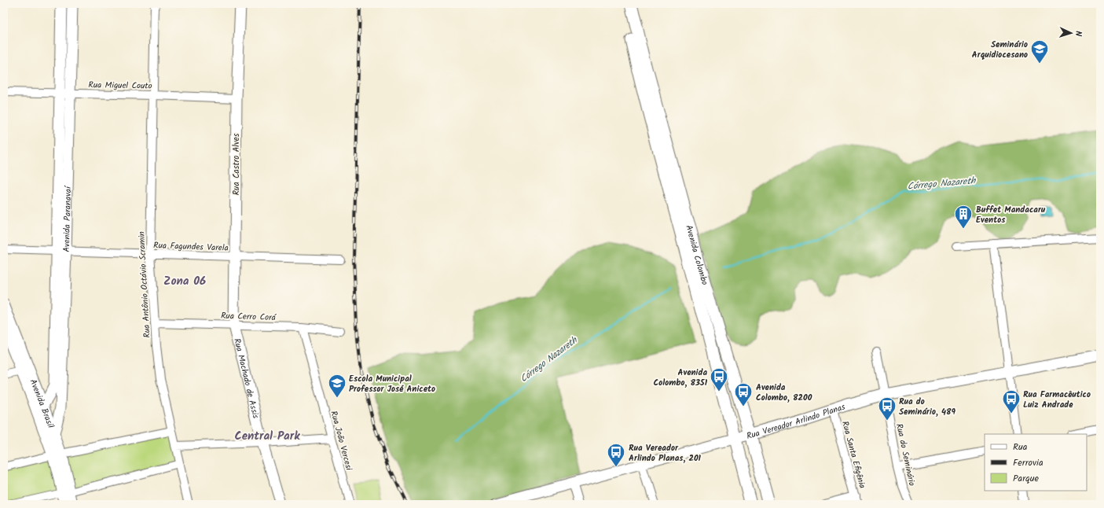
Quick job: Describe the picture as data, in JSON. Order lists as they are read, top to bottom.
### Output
{
  "streets": {
    "main road": ["Avenida Colombo"],
    "street": [
      "Rua Miguel Couto",
      "Rua Castro Alves",
      "Avenida Paranavaí",
      "Rua Fagundes Varela",
      "Rua Antônio Octávio Scramin",
      "Rua Cerro Corá",
      "Rua Machado de Assis",
      "Avenida Brasil",
      "Rua Vereador Arlindo Planas",
      "Rua João Vercesi",
      "Rua Santa Efigênia",
      "Rua do Seminário"
    ]
  },
  "crossings": [
    ["Rua Miguel Couto", "Rua Castro Alves"],
    ["Rua Miguel Couto", "Avenida Paranavaí"],
    ["Rua Miguel Couto", "Rua Antônio Octávio Scramin"],
    ["Rua Castro Alves", "Rua Fagundes Varela"],
    ["Rua Castro Alves", "Rua Cerro Corá"],
    ["Rua Castro Alves", "Rua Machado de Assis"],
    ["Avenida Paranavaí", "Rua Fagundes Varela"],
    ["Avenida Paranavaí", "Avenida Brasil"],
    ["Rua Fagundes Varela", "Rua Antônio Octávio Scramin"],
    ["Avenida Colombo", "Rua Vereador Arlindo Planas"],
    ["Rua Antônio Octávio Scramin", "Rua Cerro Corá"],
    ["Rua Cerro Corá", "Rua Machado de Assis"],
    ["Rua Cerro Corá", "Rua João Vercesi"],
    ["Rua Vereador Arlindo Planas", "Rua Santa Efigênia"],
    ["Rua Vereador Arlindo Planas", "Rua do Seminário"]
  ],
  "districts": ["Zona 06", "Central Park"],
  "water": ["Córrego Nazareth"],
  "places": {
    "school or university": ["Seminário Arquidiocesano", "Escola Municipal Professor José Aniceto"],
    "building": ["Buffet Mandacaru Eventos"],
    "bus stop": [
      "Avenida Colombo, 8351",
      "Avenida Colombo, 8200",
      "Rua Farmacêutico Luiz Andrade",
      "Rua do Seminário, 489",
      "Rua Vereador Arlindo Planas, 201"
    ]
  },
  "legend": ["Rua", "Ferrovia", "Parque"],
  "north": "right"
}
